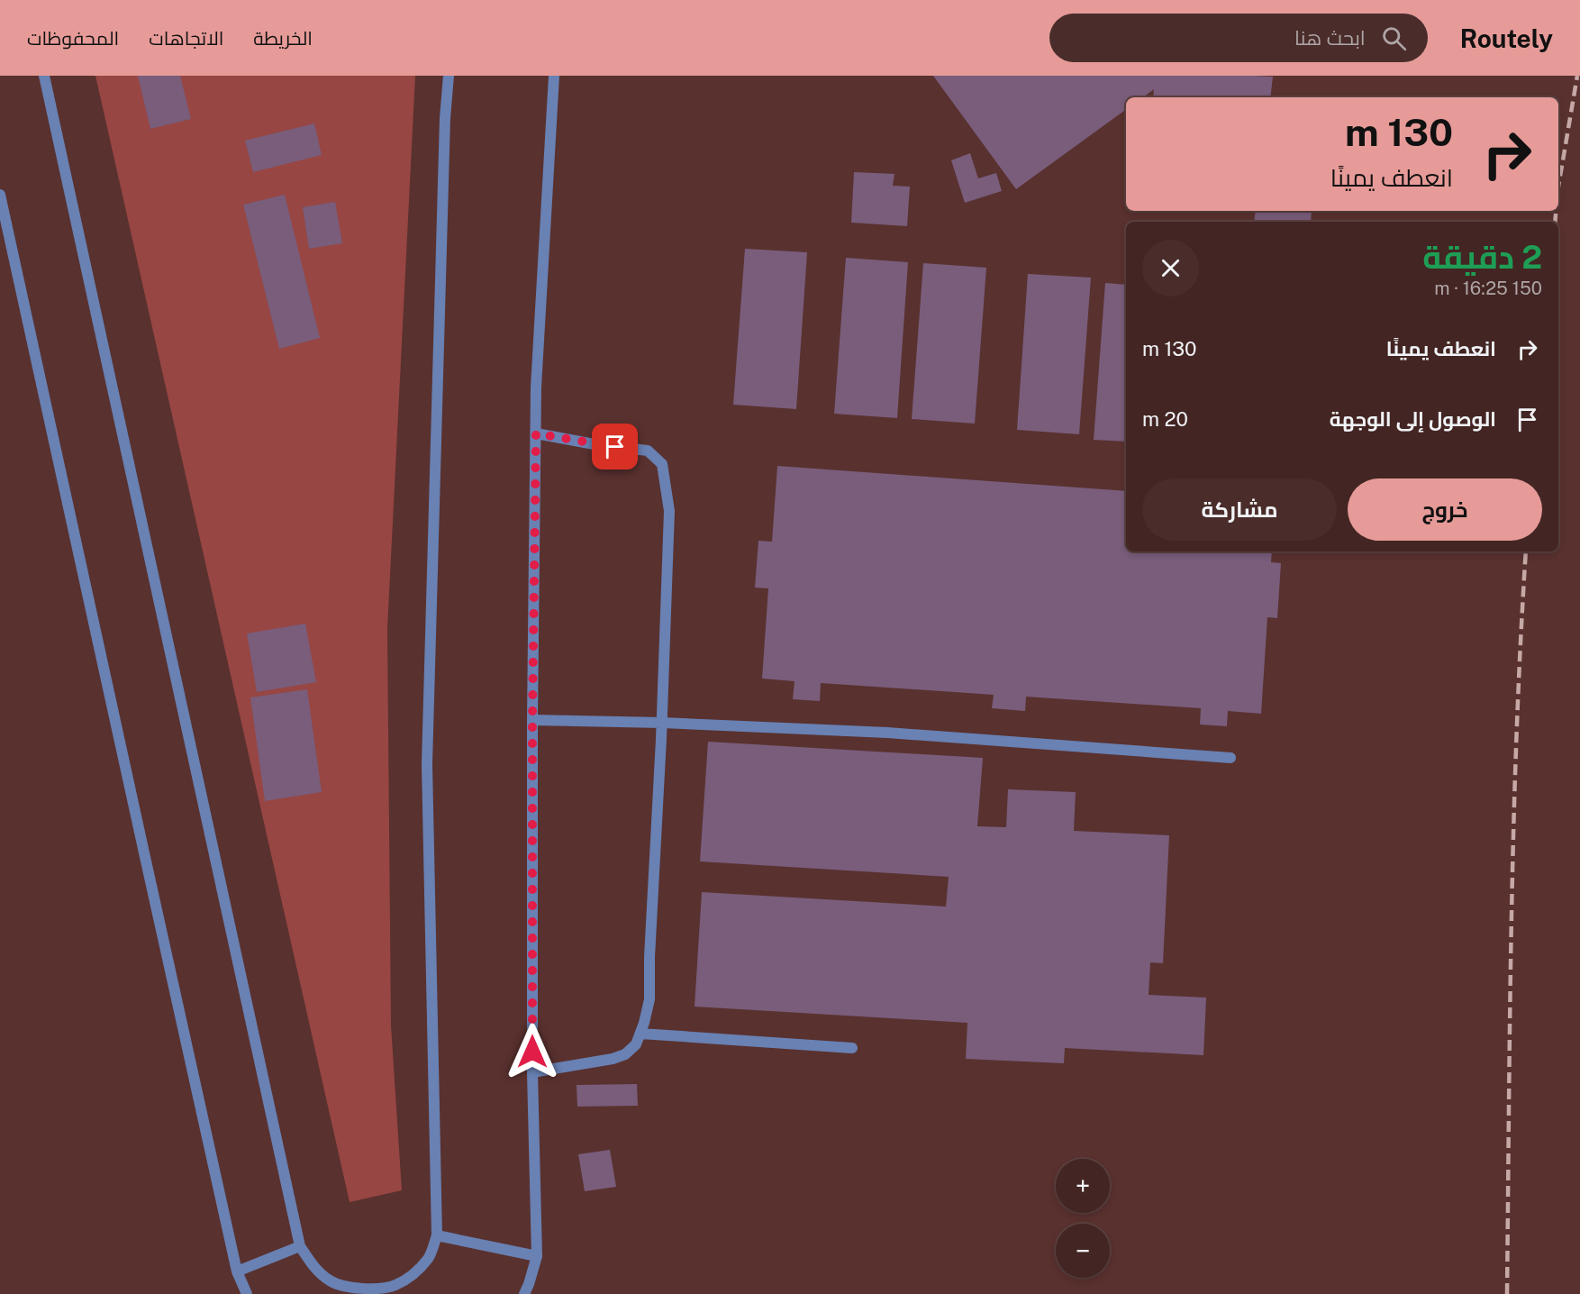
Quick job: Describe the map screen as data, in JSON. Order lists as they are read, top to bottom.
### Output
{
  "page": {
    "header": "Routely",
    "search": "ابحث هنا",
    "nav": ["الخريطة", "الاتجاهات", "المحفوظات"],
    "turn": ["130 m", "انعطف يمينًا"],
    "heading": ["2 دقيقة", "150 m · 16:25"],
    "list": [
      {
        "name": "انعطف يمينًا",
        "value": "130 m"
      },
      {
        "name": "الوصول إلى الوجهة",
        "value": "20 m"
      }
    ],
    "buttons": ["خروج", "مشاركة"],
    "map_buttons": ["+", "−"]
  }
}
